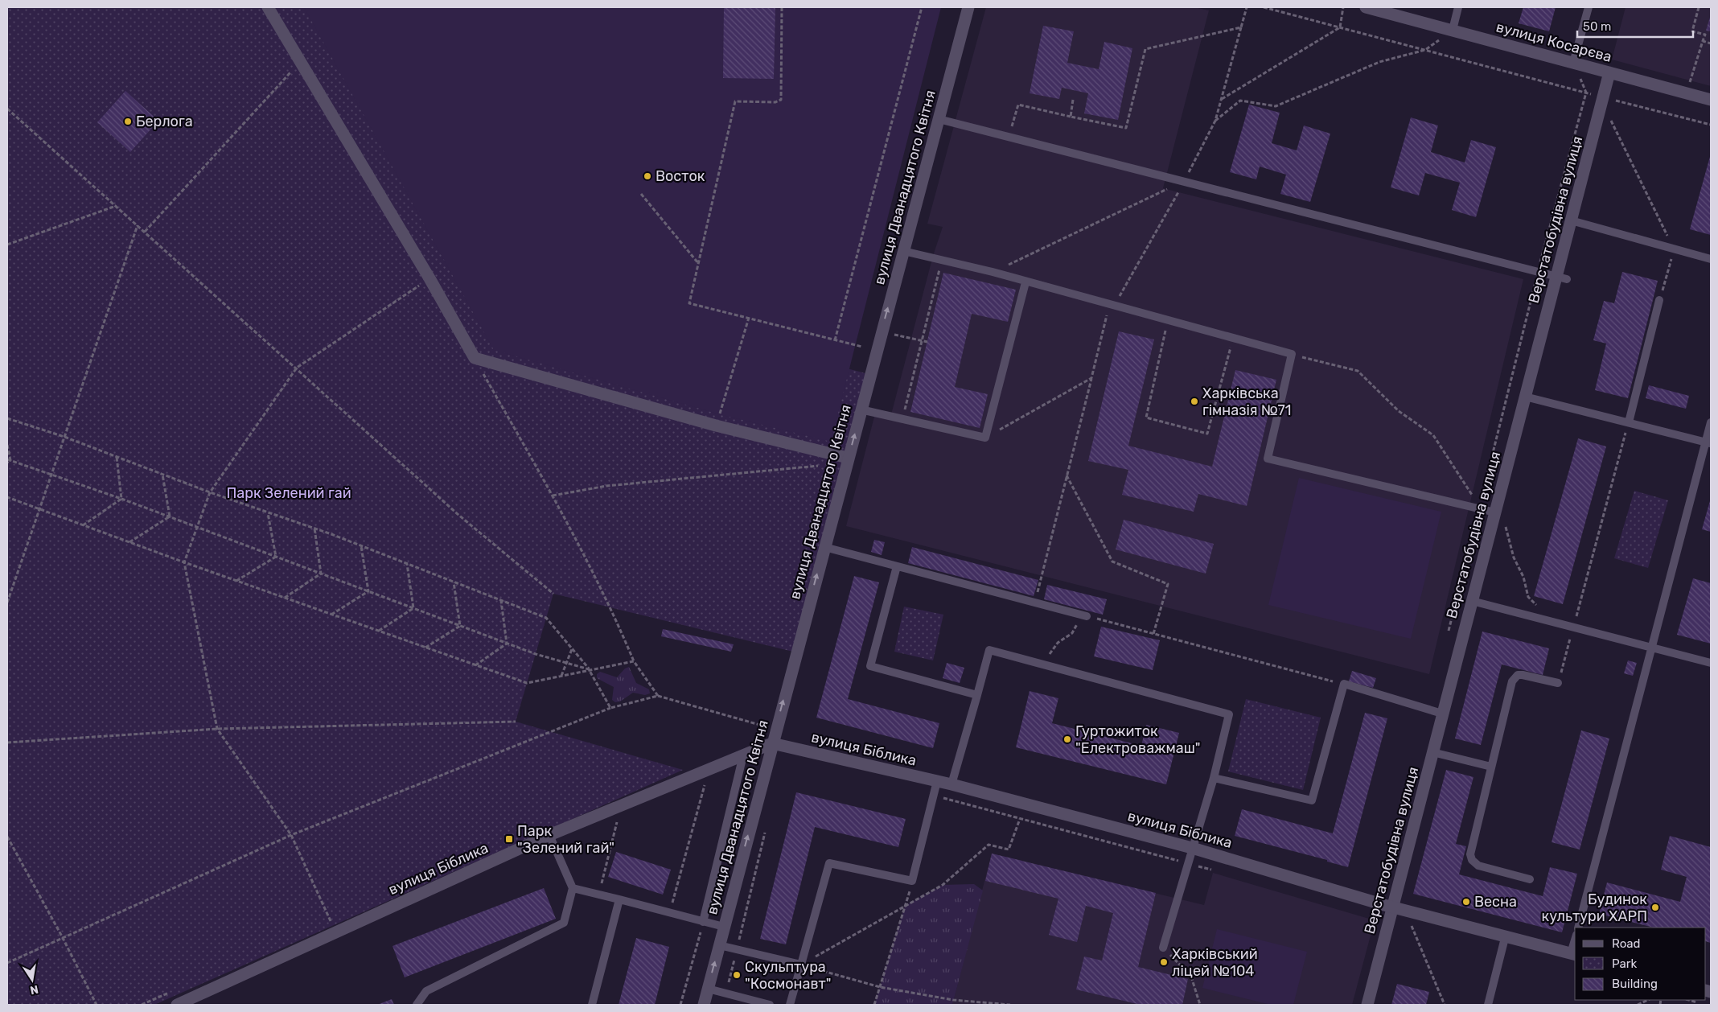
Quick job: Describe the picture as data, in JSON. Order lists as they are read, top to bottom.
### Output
{
  "streets": {
    "street": [
      "вулиця Косарєва",
      "вулиця Дванадцятого Квітня",
      "Верстатобудівна вулиця",
      "вулиця Біблика"
    ]
  },
  "crossings": [
    ["вулиця Косарєва", "Верстатобудівна вулиця"],
    ["вулиця Дванадцятого Квітня", "вулиця Біблика"],
    ["Верстатобудівна вулиця", "вулиця Біблика"]
  ],
  "one_way": ["вулиця Дванадцятого Квітня"],
  "parks": ["Парк Зелений гай"],
  "places": {
    "other": [
      "Берлога",
      "Восток",
      "Харківська гімназія №71",
      "Гуртожиток \"Електроважмаш\"",
      "Весна",
      "Будинок культури ХАРП",
      "Харківський ліцей №104",
      "Скульптура \"Космонавт\""
    ],
    "transit": ["Парк \"Зелений гай\""]
  },
  "legend": ["Road", "Park", "Building"],
  "scale_bar": "50 m",
  "north": "bottom"
}
